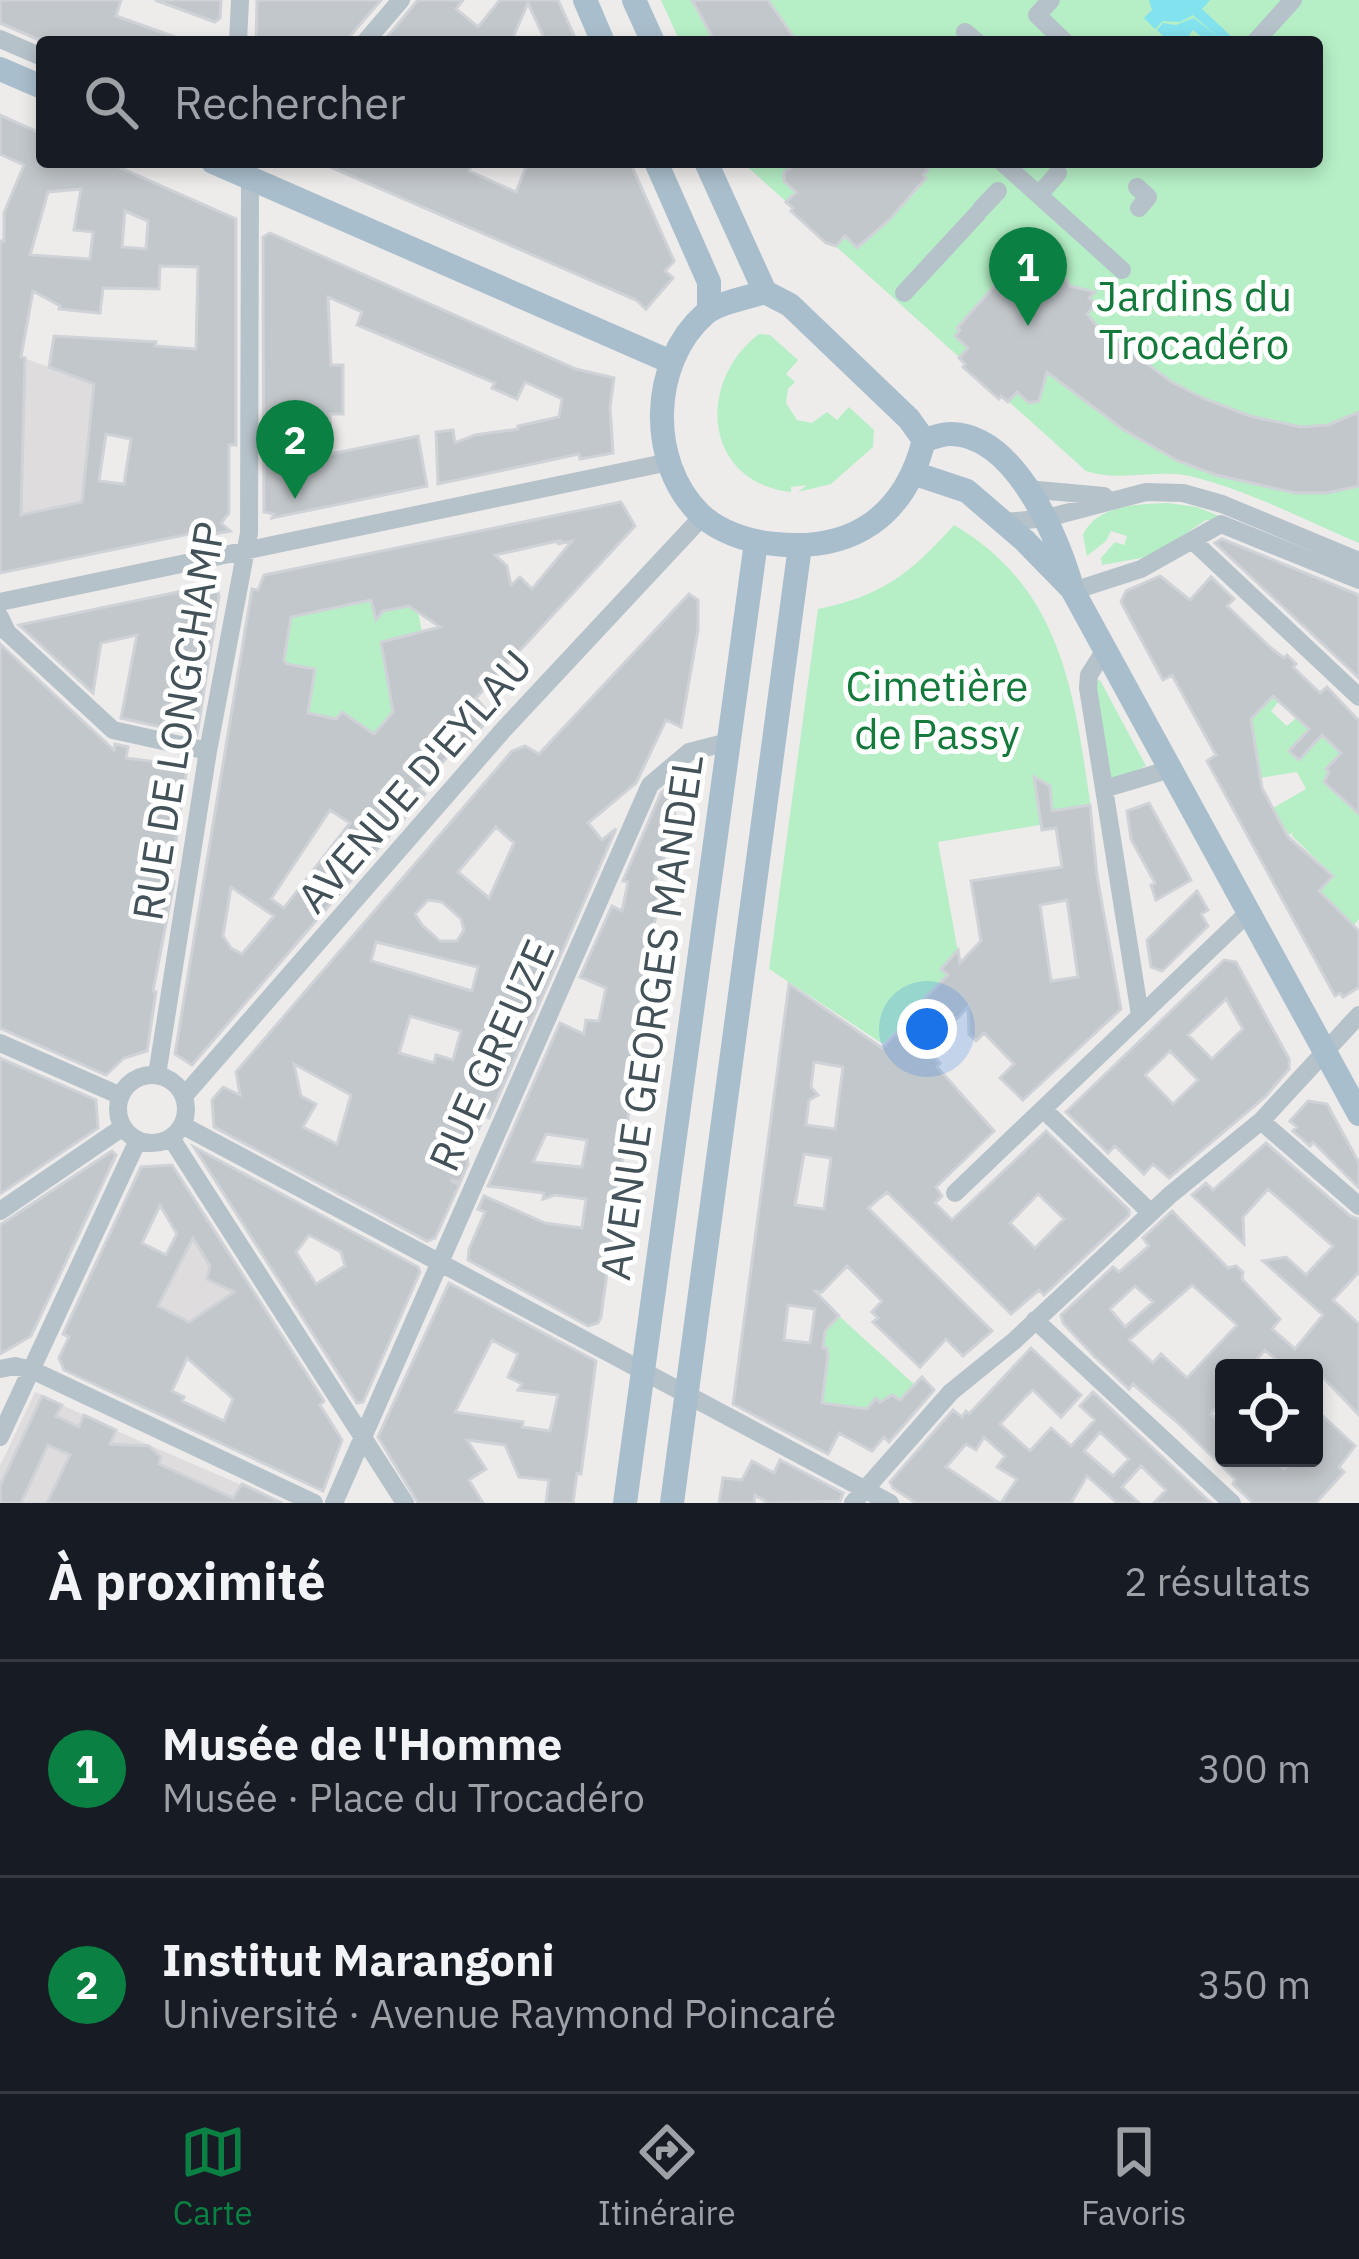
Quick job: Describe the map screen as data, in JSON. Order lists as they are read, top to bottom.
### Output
{
  "streets": {
    "main road": ["AVENUE GEORGES MANDEL"],
    "street": ["RUE DE LONGCHAMP", "AVENUE D'EYLAU", "RUE GREUZE"]
  },
  "crossings": [
    ["RUE DE LONGCHAMP", "AVENUE D'EYLAU"],
    ["AVENUE D'EYLAU", "AVENUE GEORGES MANDEL"],
    ["AVENUE GEORGES MANDEL", "RUE GREUZE"]
  ],
  "parks": ["Jardins du Trocadéro", "Cimetière de Passy"],
  "page": {
    "search": "Rechercher",
    "pins": ["1", "2"],
    "heading": ["À proximité", "2 résultats"],
    "list": [
      {
        "mark": "1",
        "name": "Musée de l'Homme",
        "note": "Musée · Place du Trocadéro",
        "value": "300 m"
      },
      {
        "mark": "2",
        "name": "Institut Marangoni",
        "note": "Université · Avenue Raymond Poincaré",
        "value": "350 m"
      }
    ],
    "nav": ["Carte", "Itinéraire", "Favoris"]
  }
}
